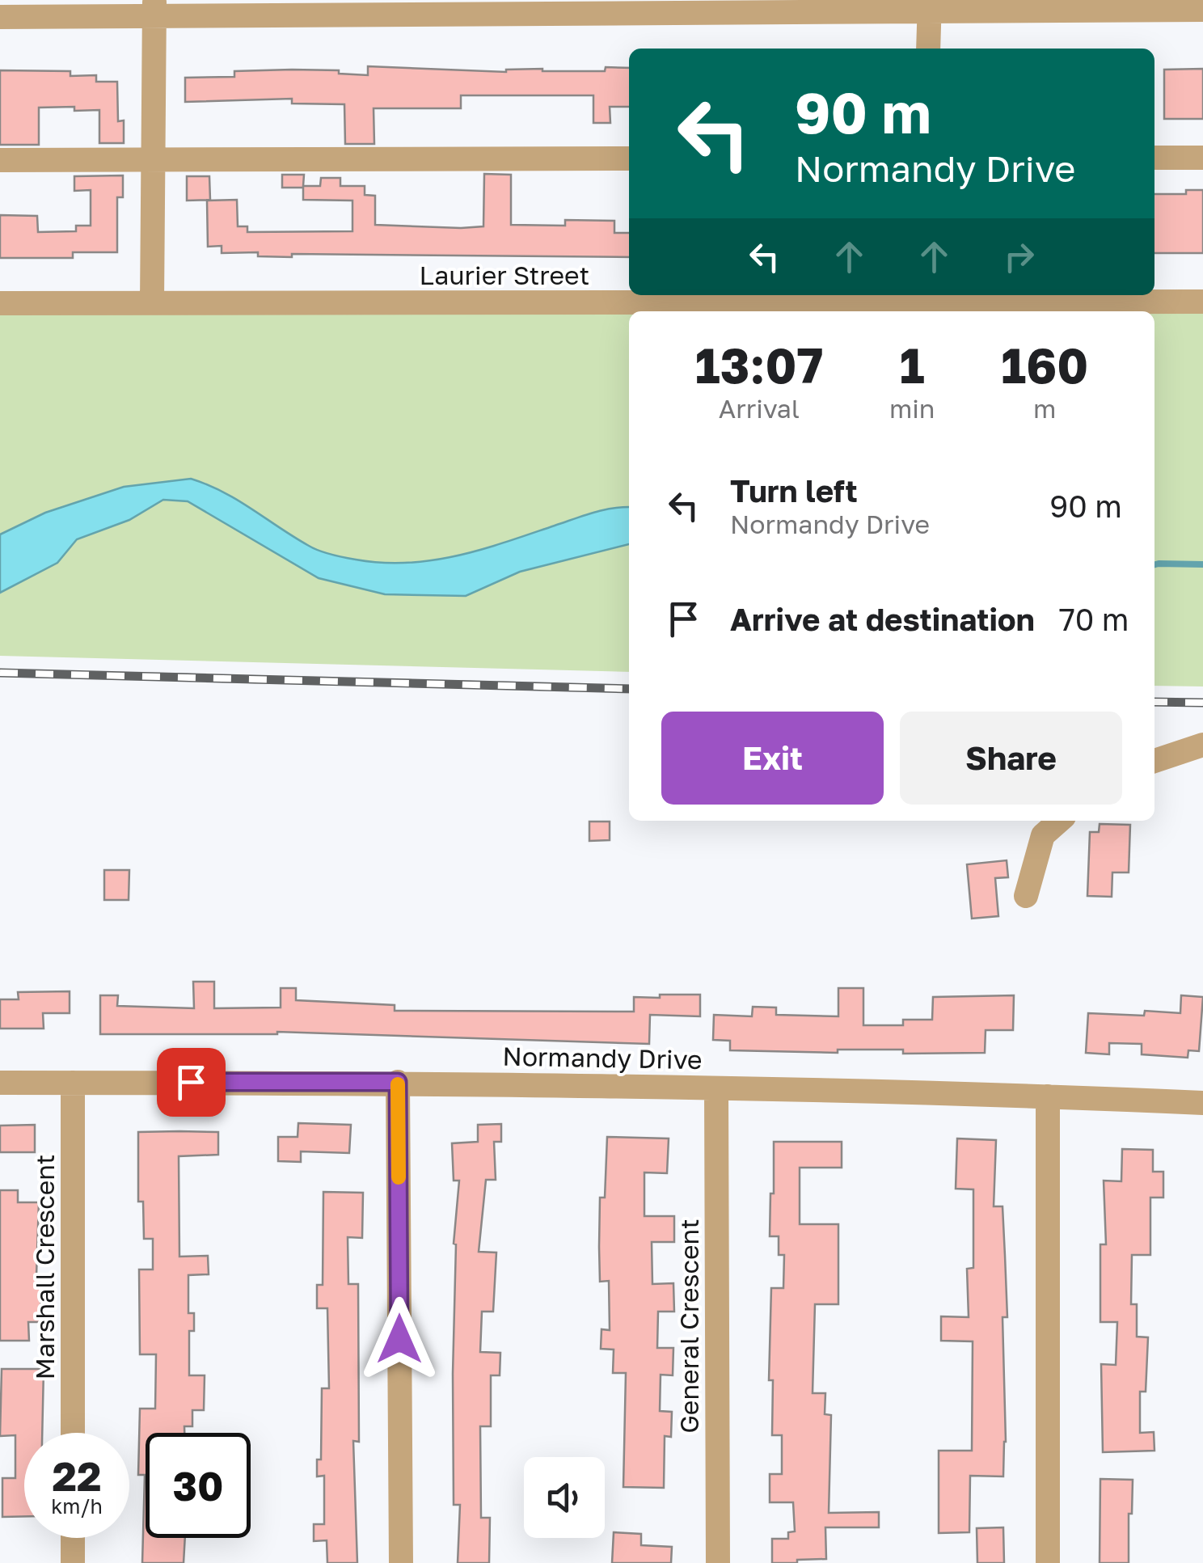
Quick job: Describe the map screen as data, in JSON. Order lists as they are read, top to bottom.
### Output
{
  "streets": {
    "street": [
      "Laurier Street",
      "Normandy Drive",
      "Marshall Crescent",
      "General Crescent"
    ]
  },
  "crossings": [
    ["Normandy Drive", "Marshall Crescent"],
    ["Normandy Drive", "General Crescent"]
  ],
  "page": {
    "turn": ["90 m", "Normandy Drive"],
    "eta": [
      "13:07",
      "Arrival",
      "1",
      "min",
      "160",
      "m"
    ],
    "list": [
      {
        "name": "Turn left",
        "note": "Normandy Drive",
        "value": "90 m"
      },
      {
        "name": "Arrive at destination",
        "value": "70 m"
      }
    ],
    "buttons": ["Exit", "Share"],
    "speed": "22 km/h",
    "limit": "30"
  }
}
